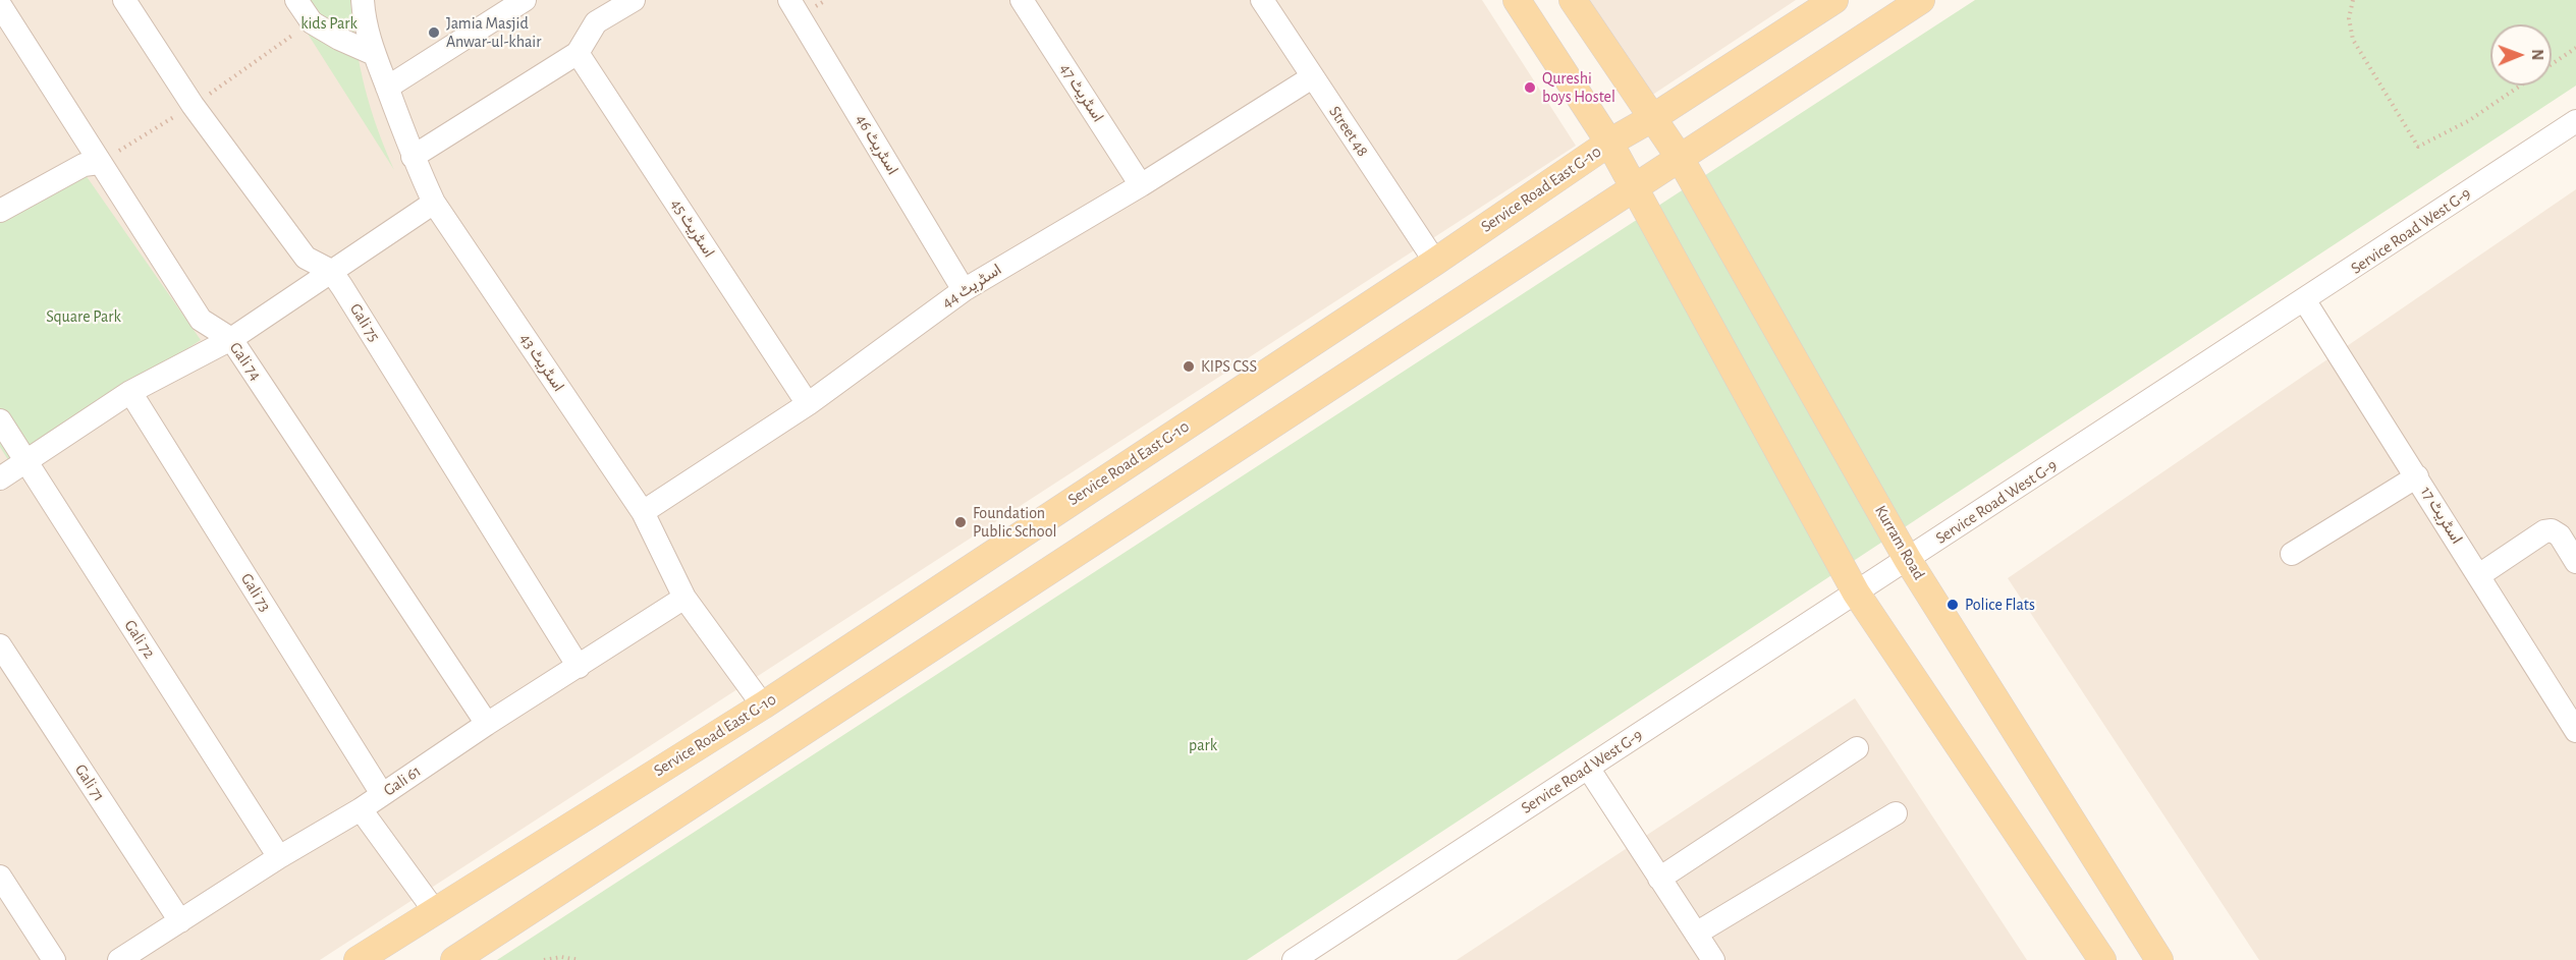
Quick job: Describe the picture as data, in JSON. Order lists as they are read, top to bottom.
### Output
{
  "streets": {
    "main road": ["Service Road East G-10", "Kurram Road"],
    "street": [
      "اسٹریٹ 47",
      "Street 48",
      "اسٹریٹ 46",
      "اسٹریٹ 45",
      "Service Road West G-9",
      "اسٹریٹ 44",
      "Gali 75",
      "Gali 74",
      "اسٹریٹ 43",
      "اسٹریٹ 17",
      "Gali 73",
      "Gali 72",
      "Gali 61",
      "Gali 71"
    ]
  },
  "crossings": [
    ["اسٹریٹ 47", "اسٹریٹ 44"],
    ["Street 48", "Service Road East G-10"],
    ["Street 48", "اسٹریٹ 44"],
    ["اسٹریٹ 46", "اسٹریٹ 44"],
    ["Service Road East G-10", "اسٹریٹ 43"],
    ["Service Road East G-10", "Kurram Road"],
    ["اسٹریٹ 45", "اسٹریٹ 44"],
    ["Service Road West G-9", "اسٹریٹ 17"],
    ["Service Road West G-9", "Kurram Road"],
    ["اسٹریٹ 44", "اسٹریٹ 43"],
    ["Gali 75", "Gali 61"],
    ["Gali 74", "Gali 61"],
    ["اسٹریٹ 43", "Gali 61"],
    ["Gali 73", "Gali 61"],
    ["Gali 72", "Gali 61"],
    ["Gali 61", "Gali 71"]
  ],
  "parks": ["kids Park", "Square Park", "park"],
  "places": [
    "Jamia Masjid Anwar-ul-khair",
    "Qureshi boys Hostel",
    "KIPS CSS",
    "Foundation Public School",
    "Police Flats"
  ],
  "north": "right"
}
